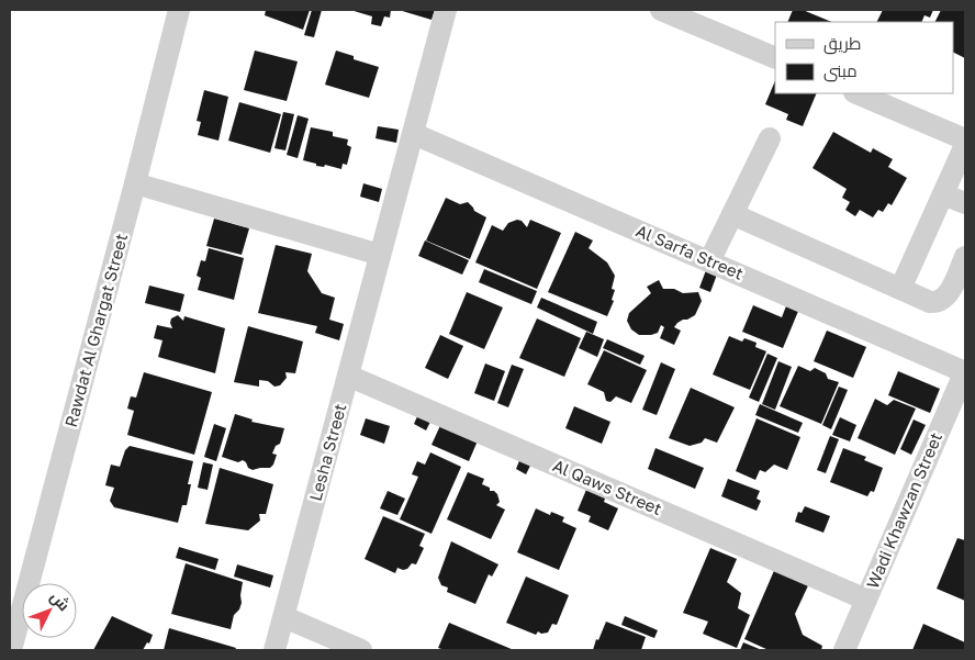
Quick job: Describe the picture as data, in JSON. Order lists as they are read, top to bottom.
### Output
{
  "streets": {
    "street": [
      "Al Sarfa Street",
      "Rawdat Al Ghargat Street",
      "Lesha Street",
      "Al Qaws Street",
      "Wadi Khawzan Street"
    ]
  },
  "crossings": [
    ["Al Sarfa Street", "Lesha Street"],
    ["Al Sarfa Street", "Wadi Khawzan Street"],
    ["Lesha Street", "Al Qaws Street"],
    ["Al Qaws Street", "Wadi Khawzan Street"]
  ],
  "legend": ["طريق", "مبنى"],
  "north": "top right"
}
